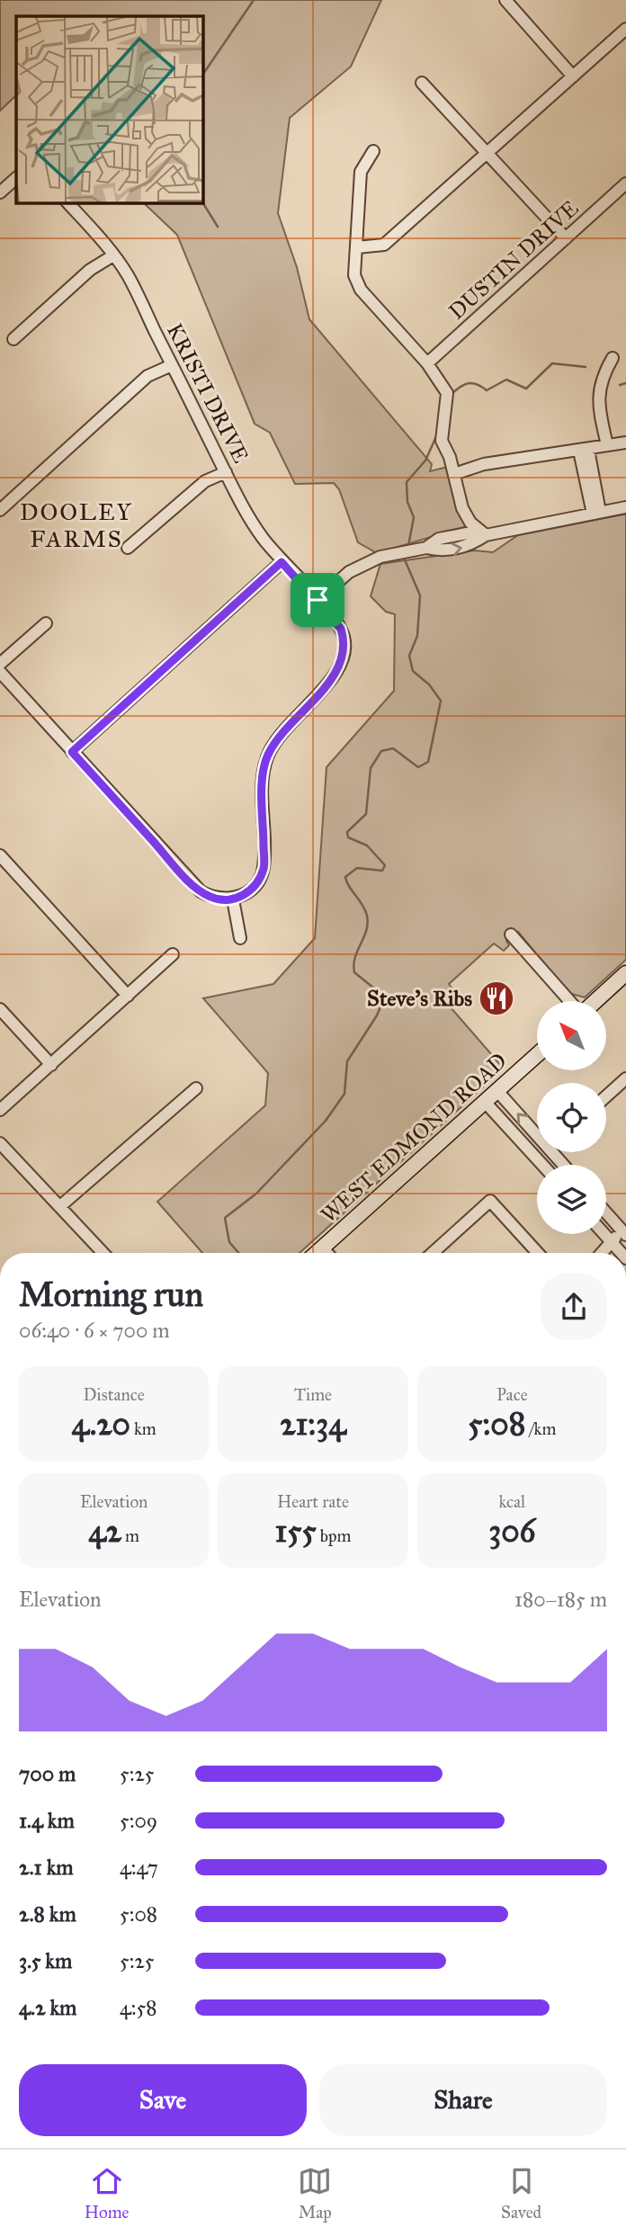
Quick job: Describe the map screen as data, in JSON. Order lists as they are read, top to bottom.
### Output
{
  "streets": {
    "main road": ["WEST EDMOND ROAD"],
    "street": ["DUSTIN DRIVE", "KRISTI DRIVE"]
  },
  "districts": ["DOOLEY FARMS"],
  "places": {
    "restaurant": ["Steve's Ribs"]
  },
  "north": "top left",
  "page": {
    "heading": ["Morning run", "06:40 · 6 × 700 m"],
    "stats": [
      ["Distance", "4.20 km"],
      ["Time", "21:34"],
      ["Pace", "5:08 /km"],
      ["Elevation", "42 m"],
      ["Heart rate", "155 bpm"],
      ["kcal", "306"]
    ],
    "chart": ["Elevation", "180–185 m"],
    "list": [
      {
        "name": "700 m",
        "note": "5:25"
      },
      {
        "name": "1.4 km",
        "note": "5:09"
      },
      {
        "name": "2.1 km",
        "note": "4:47"
      },
      {
        "name": "2.8 km",
        "note": "5:08"
      },
      {
        "name": "3.5 km",
        "note": "5:25"
      },
      {
        "name": "4.2 km",
        "note": "4:58"
      }
    ],
    "buttons": ["Save", "Share"],
    "tabs": ["Home", "Map", "Saved"]
  }
}
